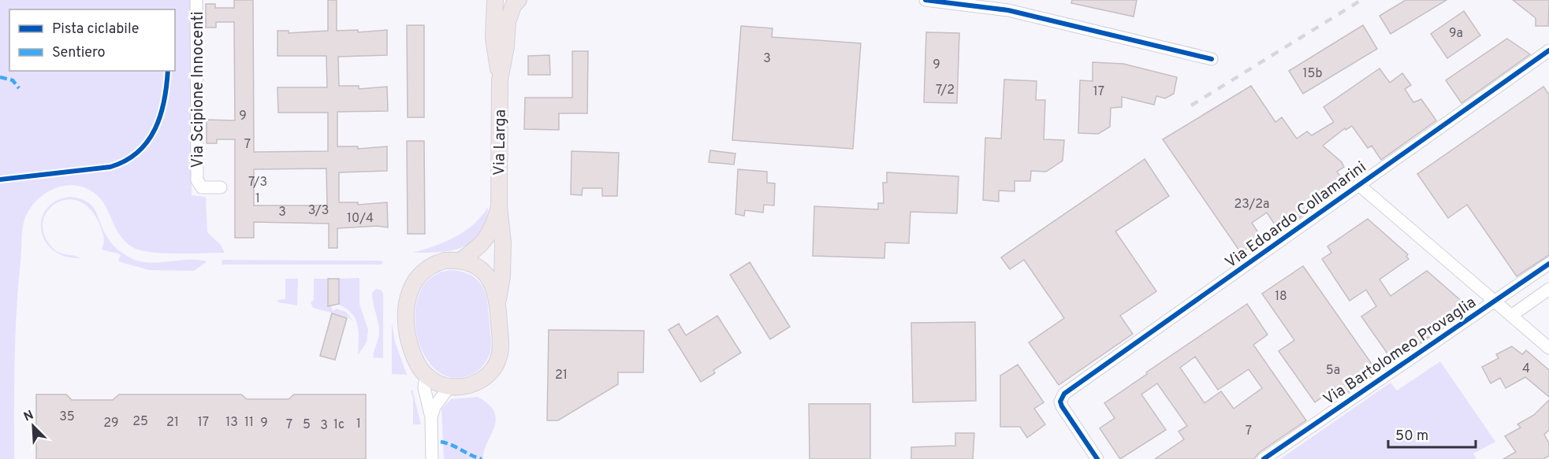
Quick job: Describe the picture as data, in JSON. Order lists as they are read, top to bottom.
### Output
{
  "streets": {
    "main road": ["Via Larga"],
    "street": ["Via Scipione Innocenti", "Via Edoardo Collamarini", "Via Bartolomeo Provaglia"]
  },
  "house_numbers": [
    "9a",
    "3",
    "9",
    "15b",
    "7/2",
    "17",
    "9",
    "7",
    "7/3",
    "1",
    "23/2a",
    "3/3",
    "3",
    "10/4",
    "18",
    "4",
    "5a",
    "21",
    "35",
    "25",
    "21",
    "17",
    "13",
    "11",
    "29",
    "9",
    "1",
    "7",
    "5",
    "1c",
    "3",
    "7"
  ],
  "legend": ["Pista ciclabile", "Sentiero"],
  "scale_bar": "50 m",
  "north": "top left"
}
